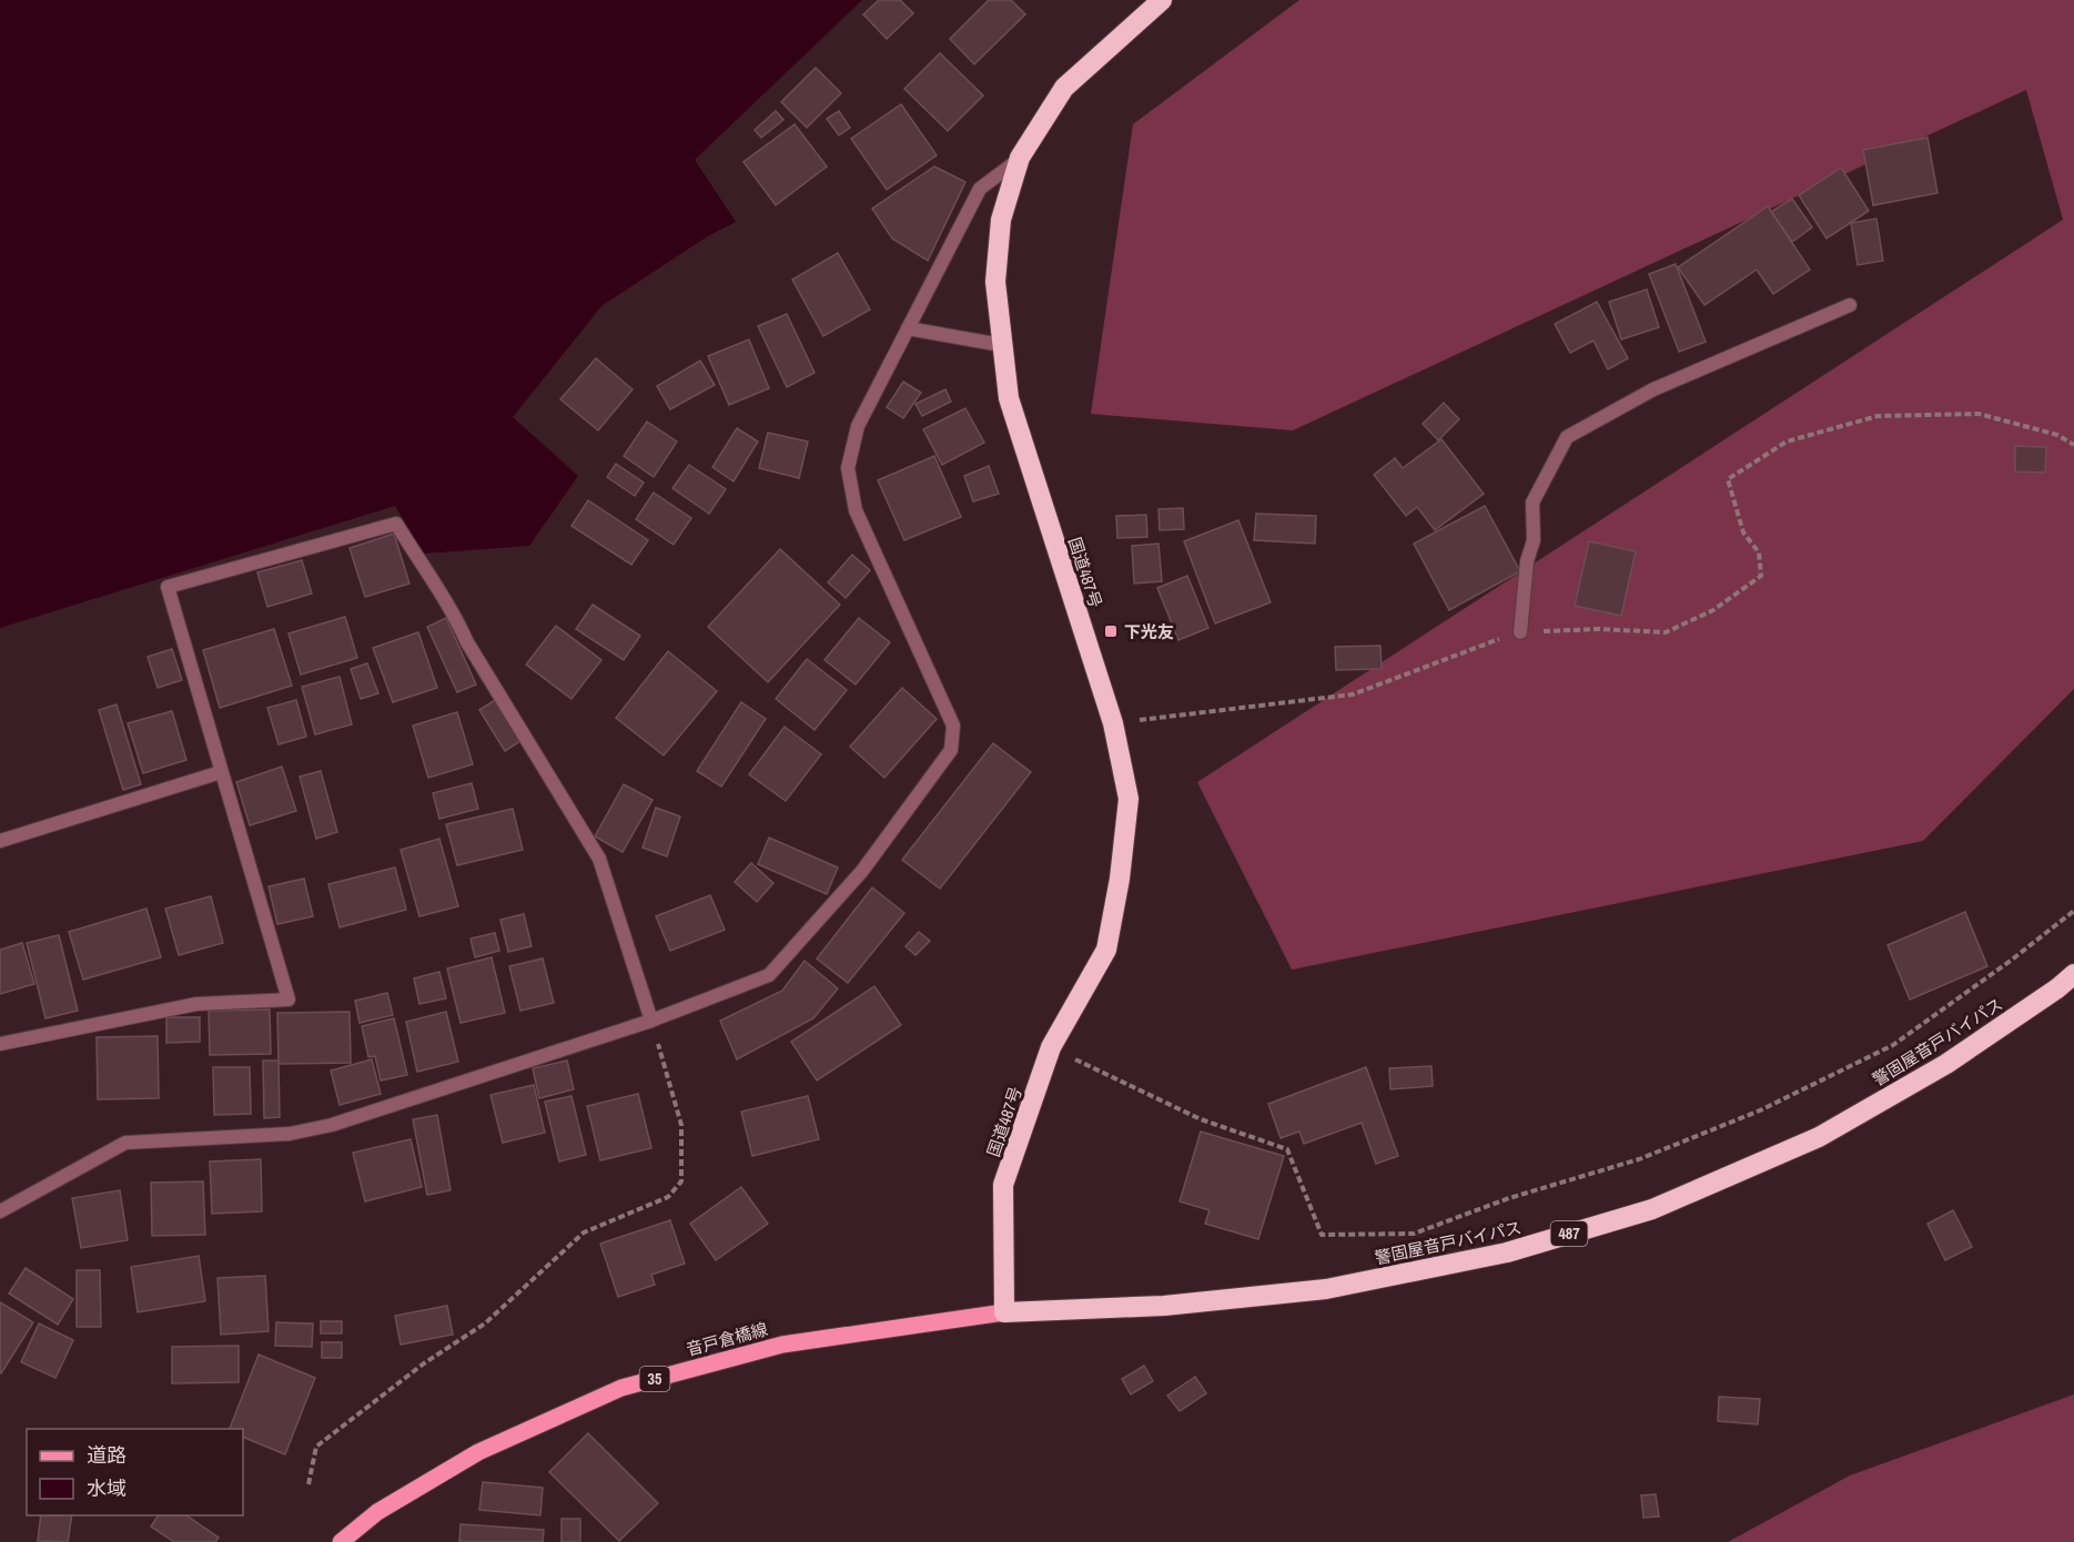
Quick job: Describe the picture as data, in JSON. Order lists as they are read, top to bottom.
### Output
{
  "streets": {
    "highway": ["国道487号", "警固屋音戸バイパス", "487"],
    "main road": ["音戸倉橋線", "35"]
  },
  "crossings": [
    ["国道487号", "警固屋音戸バイパス"],
    ["国道487号", "音戸倉橋線"],
    ["警固屋音戸バイパス", "音戸倉橋線"]
  ],
  "places": {
    "transit": ["下光友"]
  },
  "legend": ["道路", "水域"]
}
